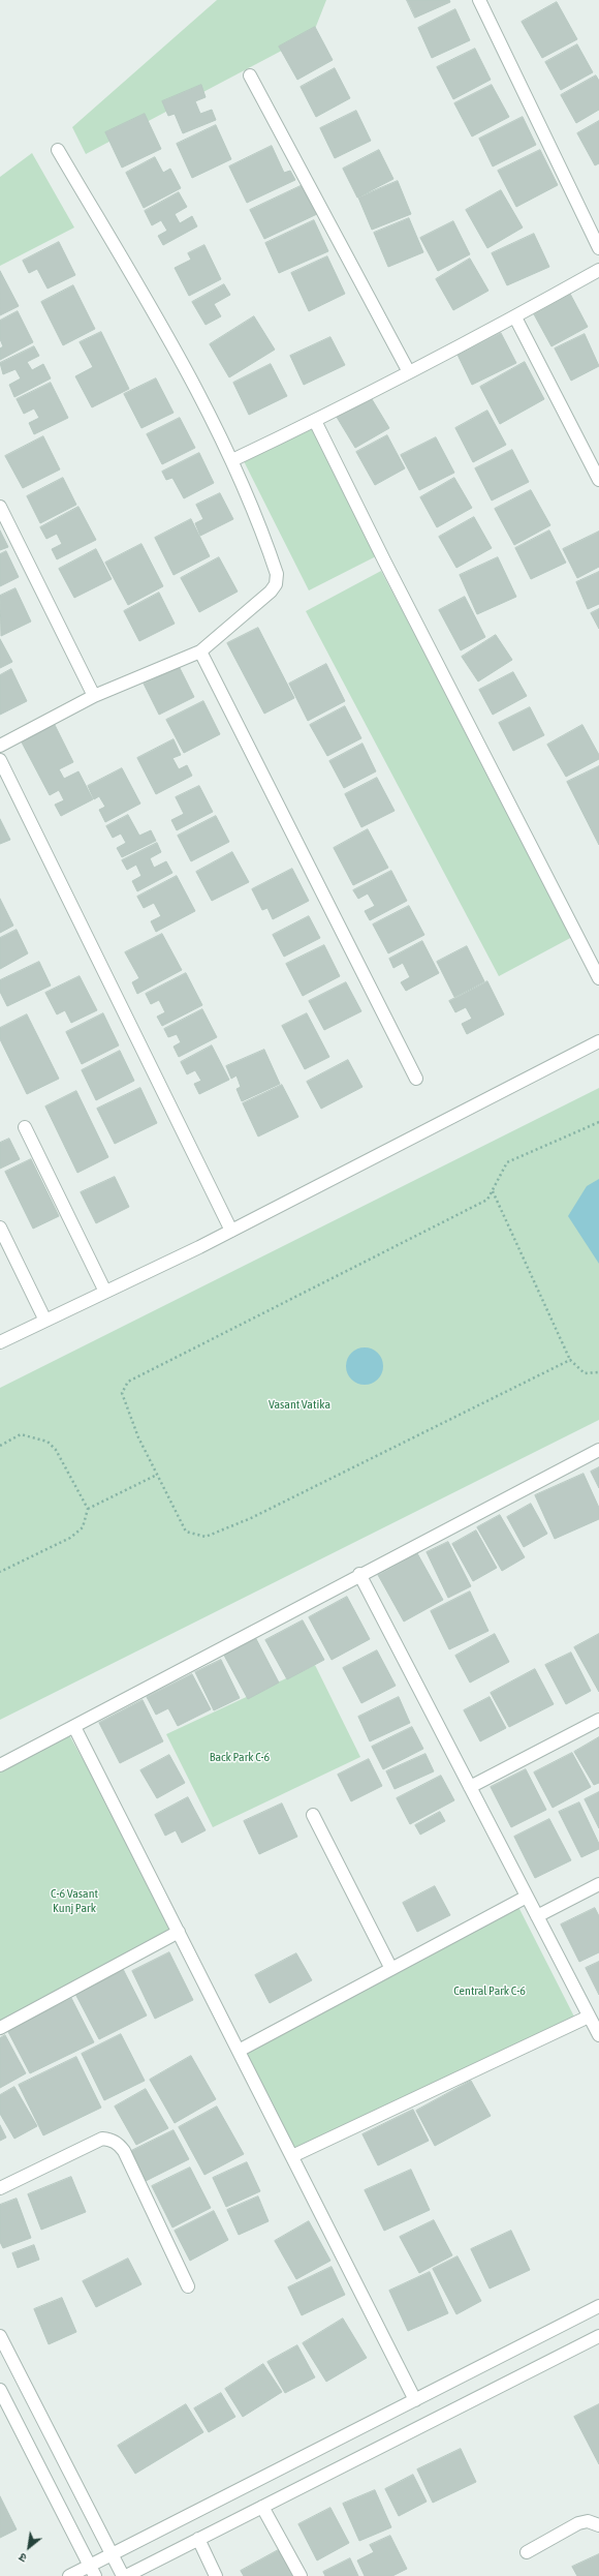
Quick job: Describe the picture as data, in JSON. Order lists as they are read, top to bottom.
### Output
{
  "parks": [
    "Vasant Vatika",
    "Back Park C-6",
    "C-6 Vasant Kunj Park",
    "Central Park C-6"
  ],
  "north": "bottom left"
}
